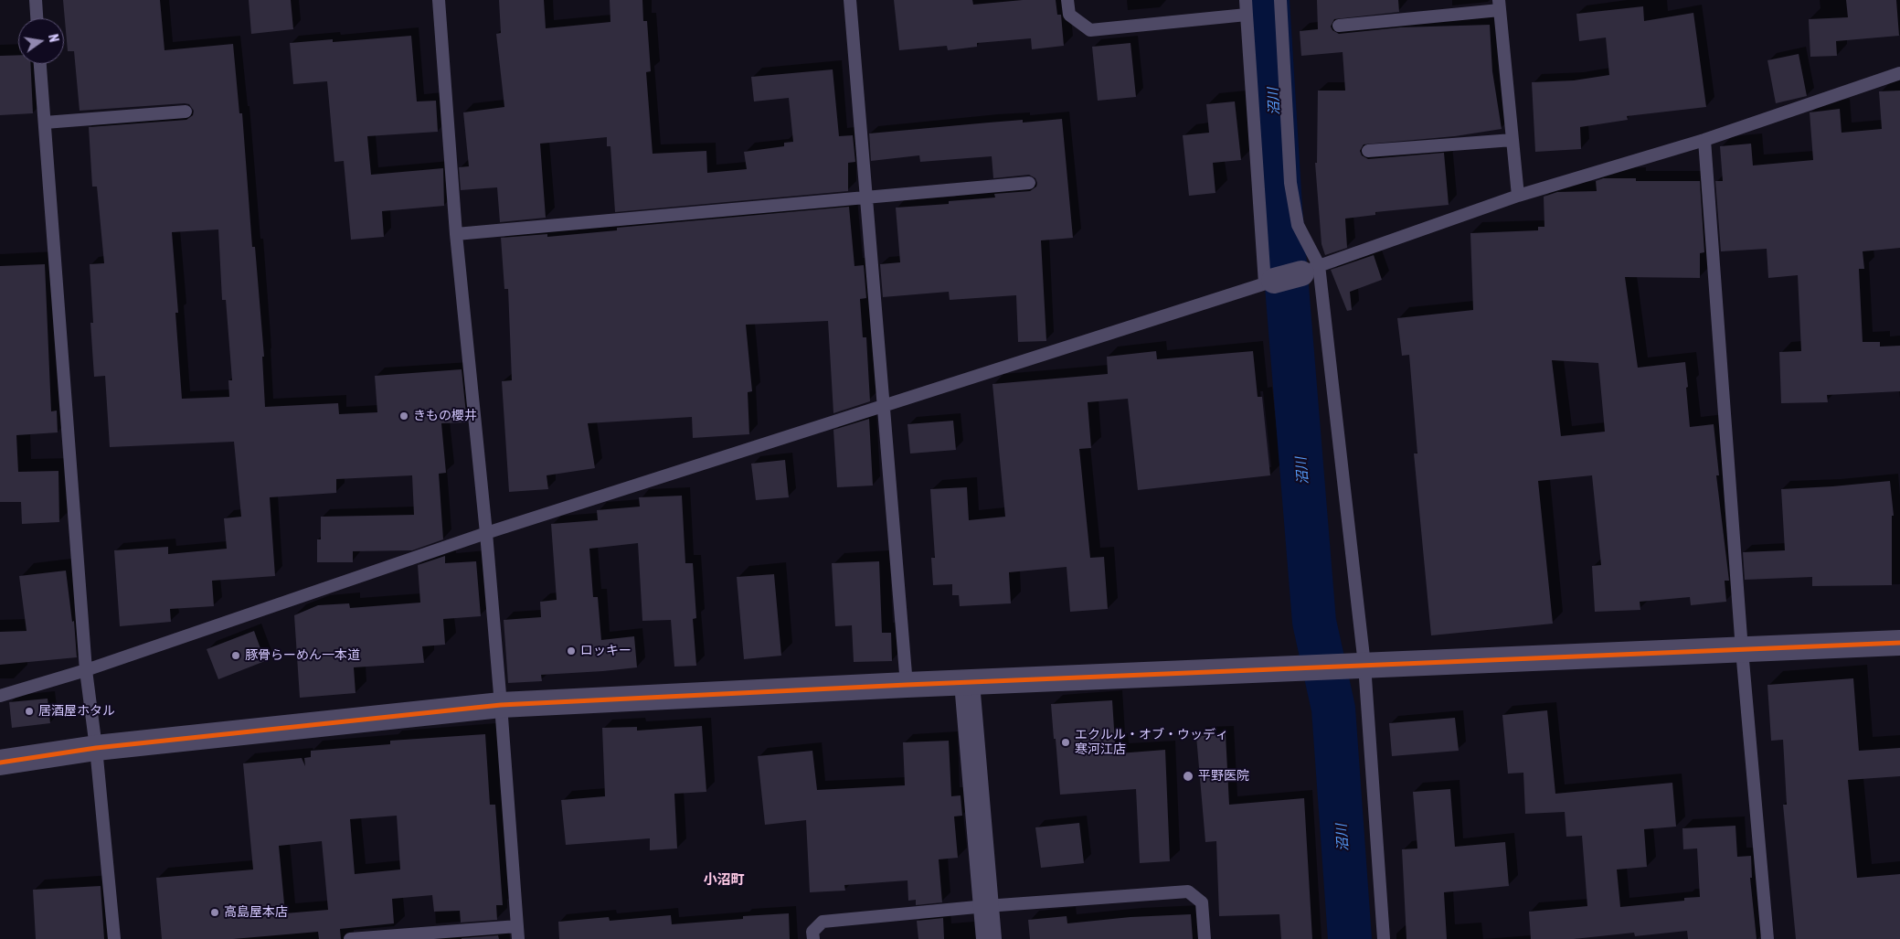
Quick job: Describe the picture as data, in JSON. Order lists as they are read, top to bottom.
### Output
{
  "districts": ["小沼町"],
  "water": ["沼川"],
  "places": [
    "きもの櫻井",
    "ロッキー",
    "豚骨らーめん一本道",
    "居酒屋ホタル",
    "エクルル・オブ・ウッディ 寒河江店",
    "平野医院",
    "高島屋本店"
  ],
  "north": "right"
}
